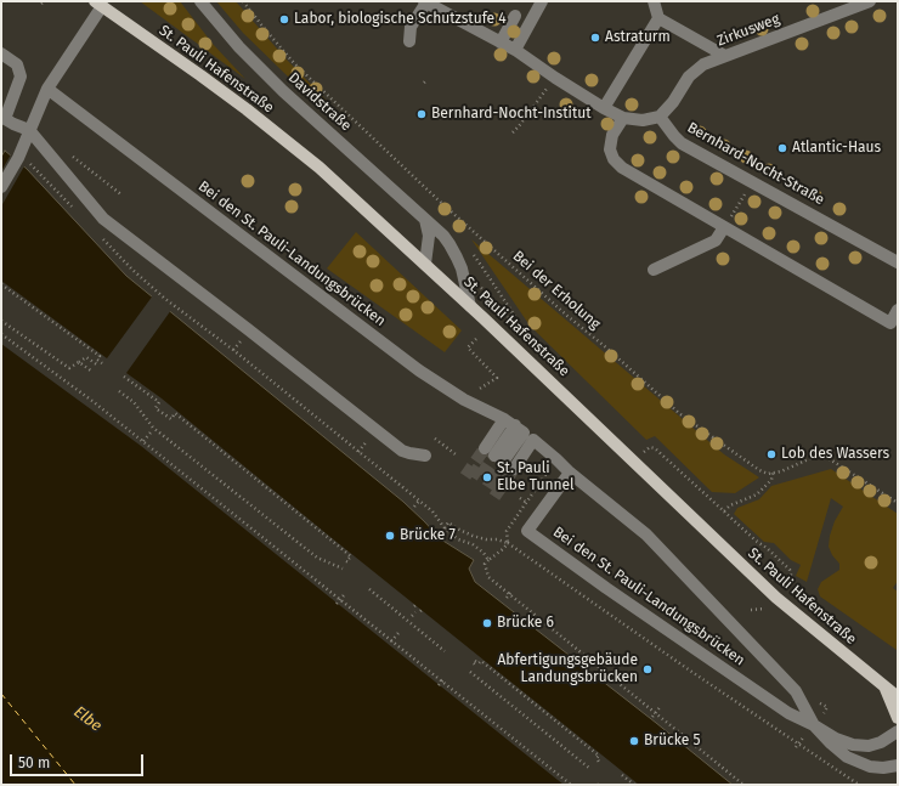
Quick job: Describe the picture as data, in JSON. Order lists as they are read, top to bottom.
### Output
{
  "streets": {
    "main road": ["St. Pauli Hafenstraße"],
    "street": [
      "Zirkusweg",
      "Davidstraße",
      "Bernhard-Nocht-Straße",
      "Bei den St. Pauli-Landungsbrücken"
    ],
    "path": ["Bei der Erholung"]
  },
  "crossings": [
    ["Zirkusweg", "Bernhard-Nocht-Straße"],
    ["St. Pauli Hafenstraße", "Davidstraße"]
  ],
  "water": ["Elbe"],
  "places": [
    "Labor, biologische Schutzstufe 4",
    "Astraturm",
    "Bernhard-Nocht-Institut",
    "Atlantic-Haus",
    "Lob des Wassers",
    "St. Pauli Elbe Tunnel",
    "Brücke 7",
    "Brücke 6",
    "Abfertigungsgebäude Landungsbrücken",
    "Brücke 5"
  ],
  "scale_bar": "50 m"
}
